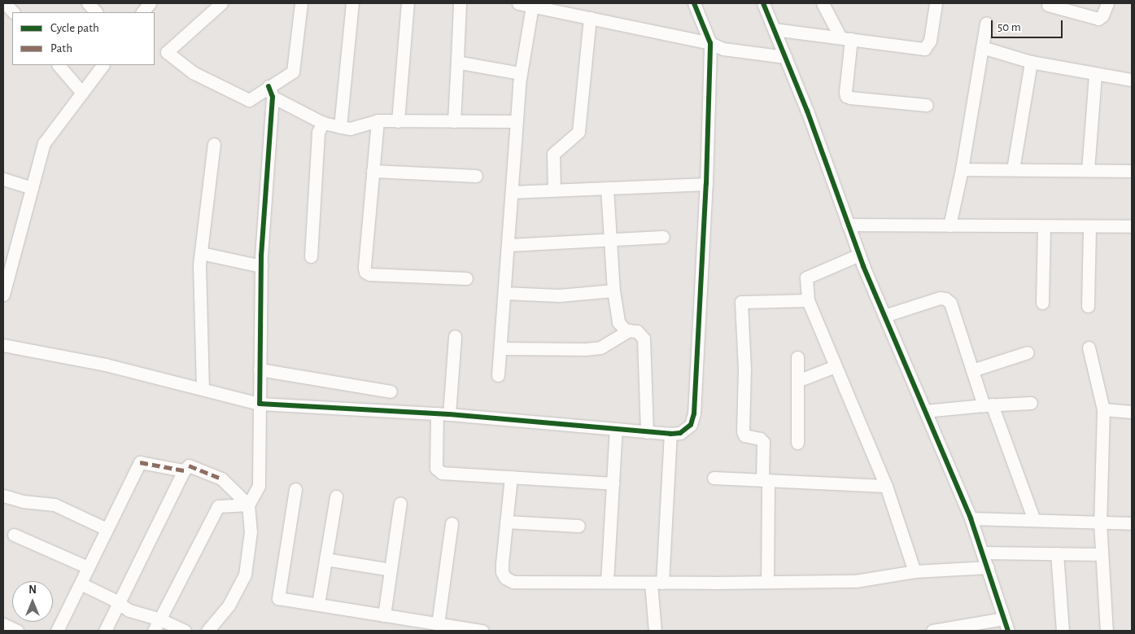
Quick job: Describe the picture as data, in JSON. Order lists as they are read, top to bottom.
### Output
{
  "legend": ["Cycle path", "Path"],
  "scale_bar": "50 m",
  "north": "top"
}
